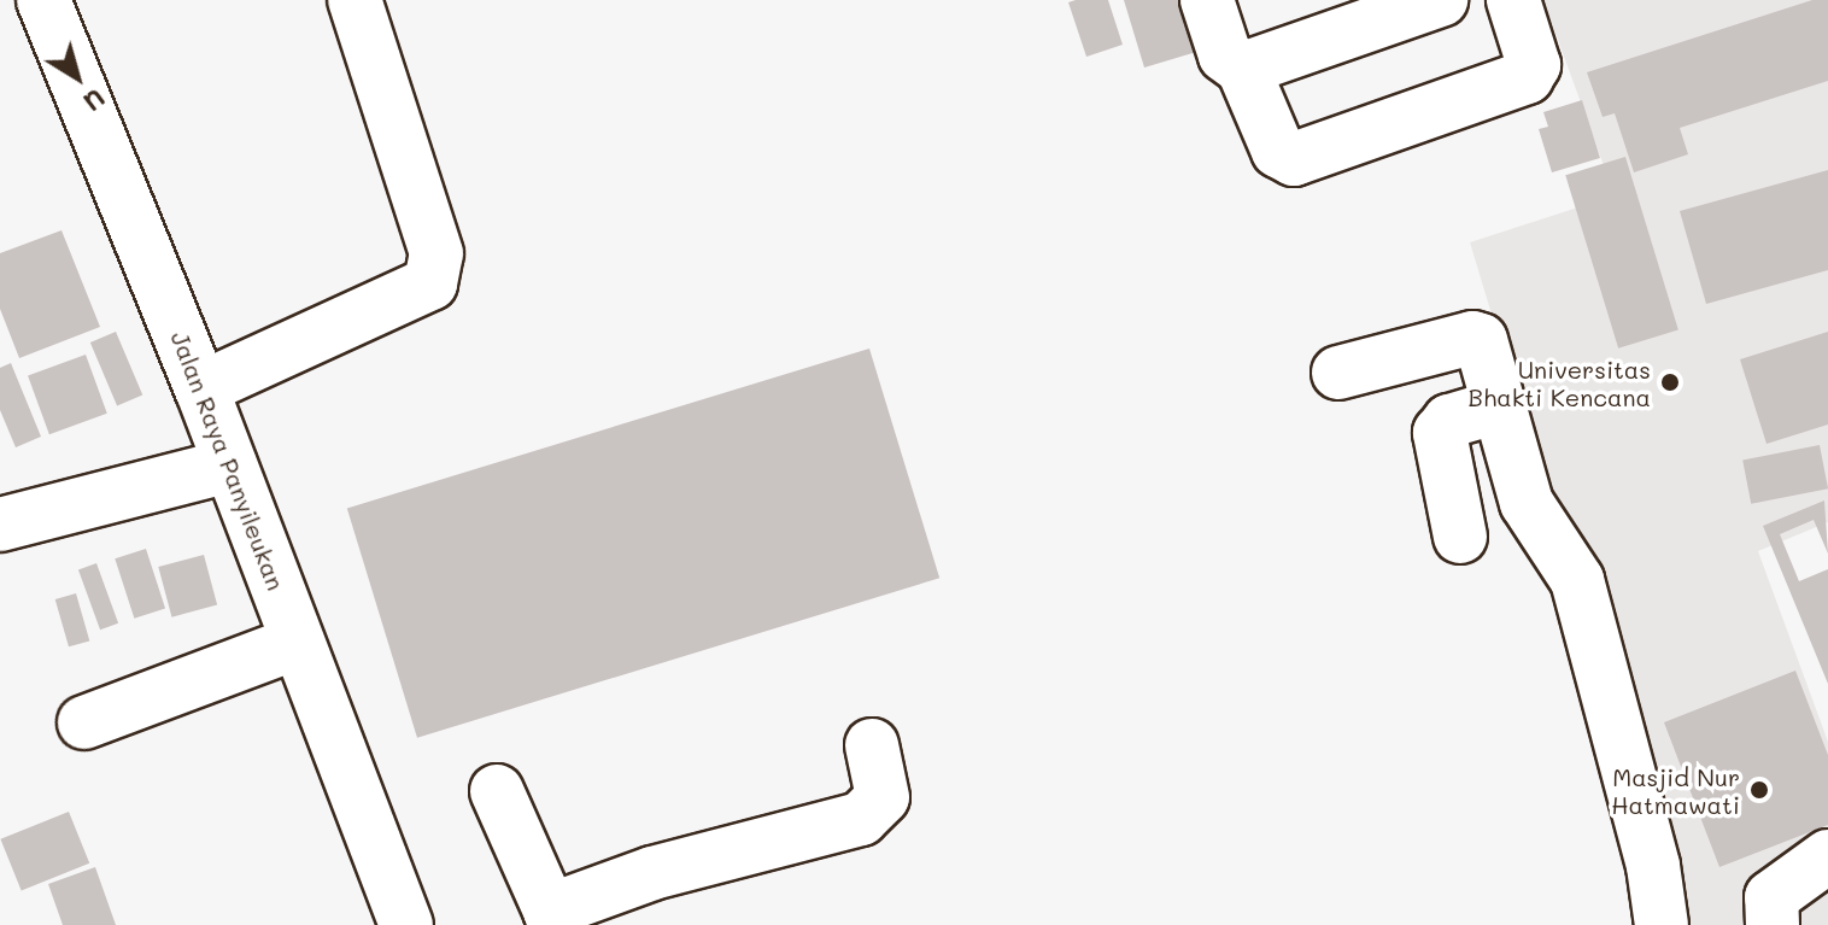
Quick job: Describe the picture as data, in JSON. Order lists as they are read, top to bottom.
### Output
{
  "streets": {
    "street": ["Jalan Raya Panyileukan"]
  },
  "places": ["Universitas Bhakti Kencana", "Masjid Nur Hatmawati"],
  "north": "bottom right"
}
